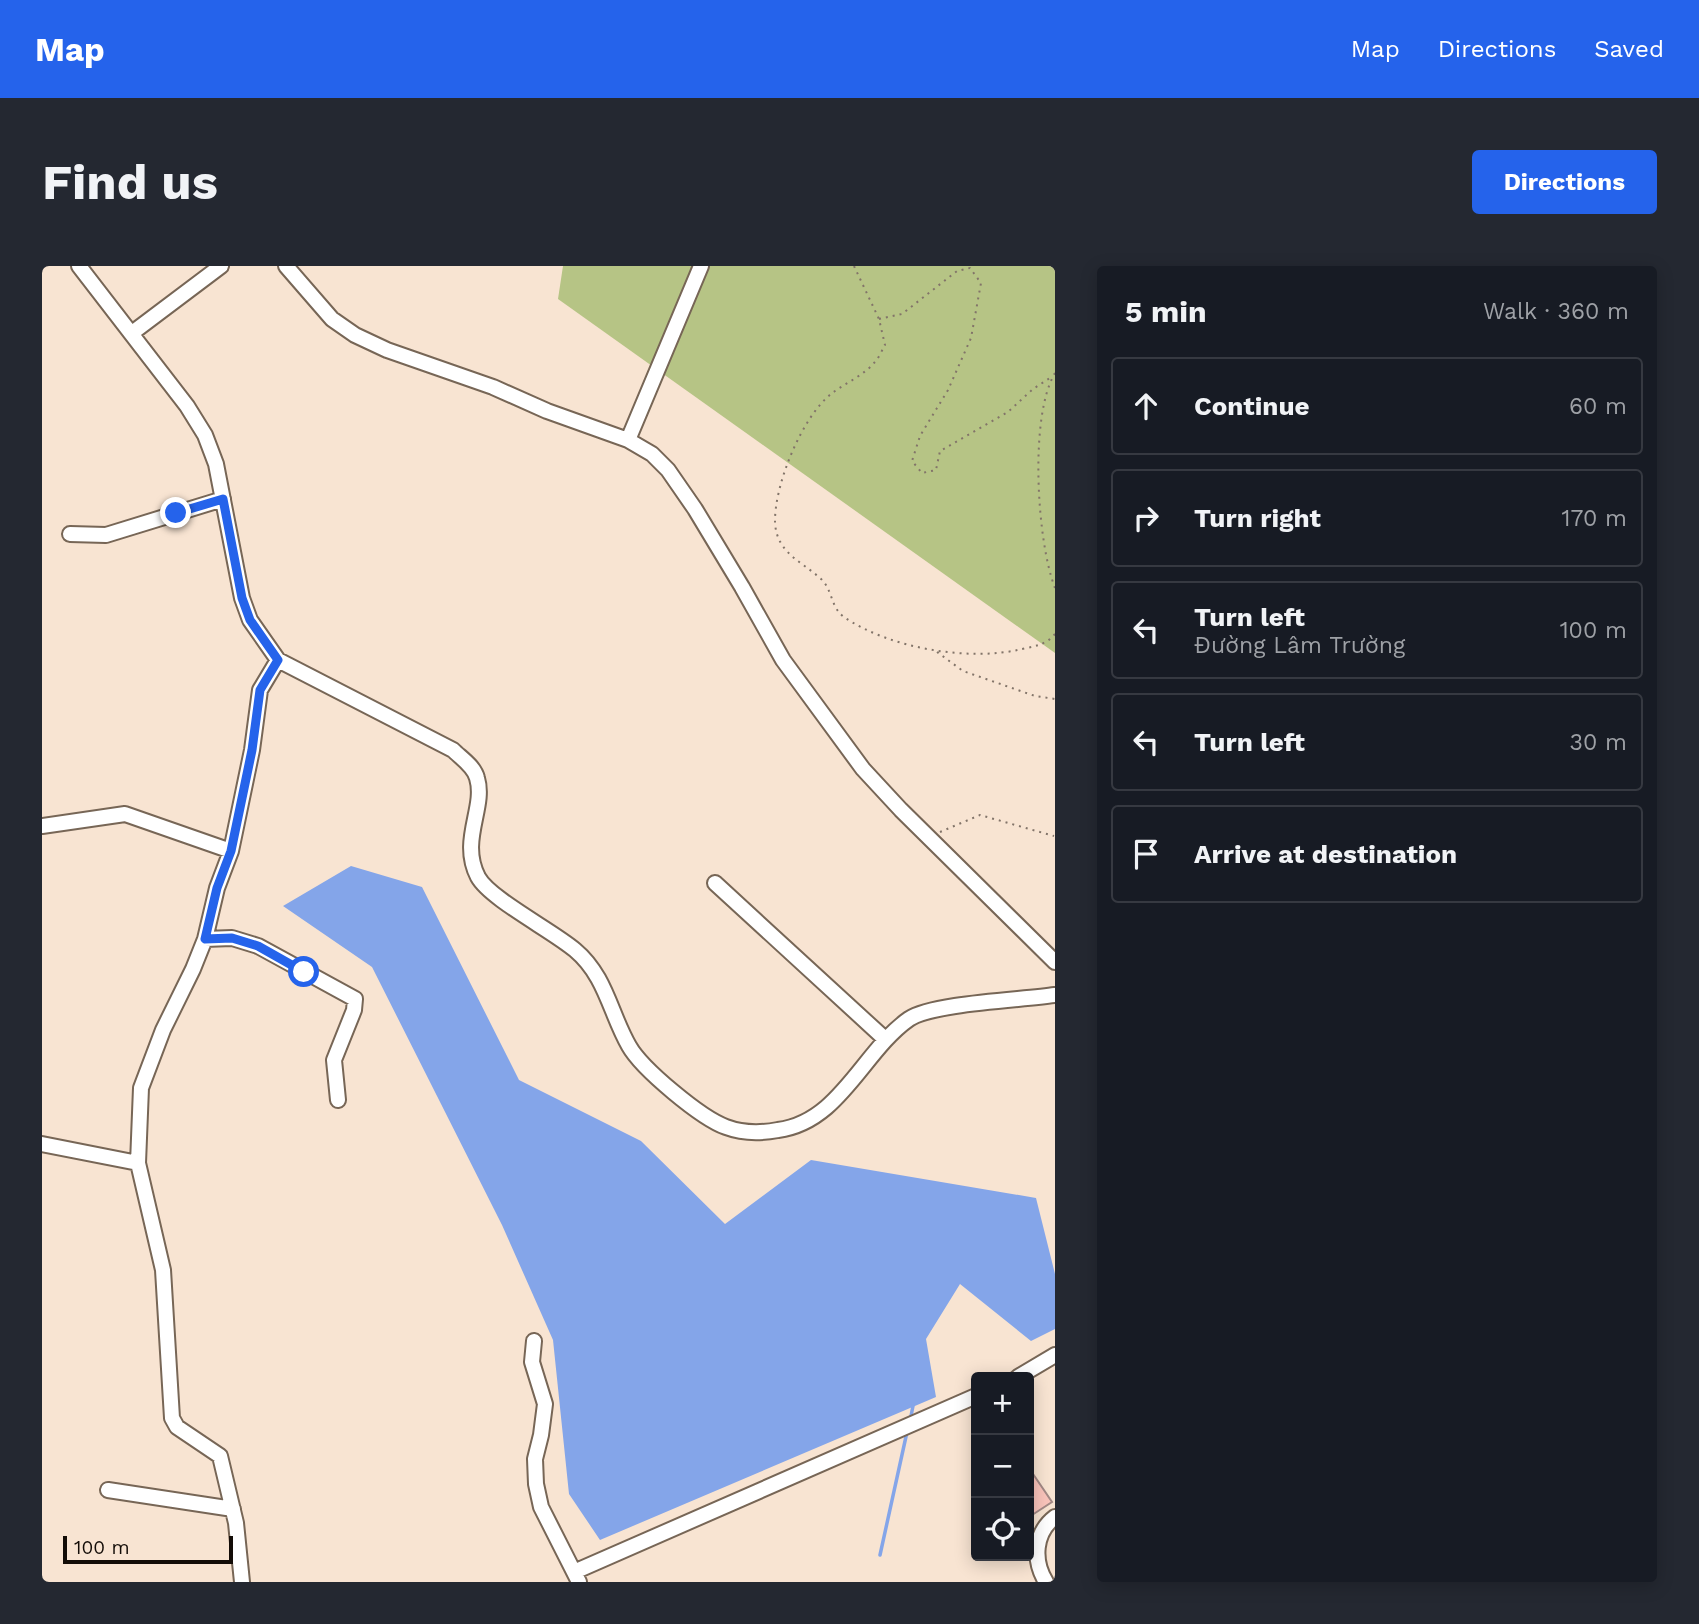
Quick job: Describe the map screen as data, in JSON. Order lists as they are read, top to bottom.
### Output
{
  "scale_bar": "100 m",
  "page": {
    "header": "Map",
    "nav": ["Map", "Directions", "Saved"],
    "buttons": "Directions",
    "title": "Find us",
    "heading": ["5 min", "Walk · 360 m"],
    "list": [
      ["Continue", "60 m"],
      ["Turn right", "170 m"],
      ["Turn left", "Đường Lâm Trường", "100 m"],
      ["Turn left", "30 m"],
      "Arrive at destination"
    ],
    "map_buttons": ["+", "−"],
    "scale": "100 m"
  }
}
